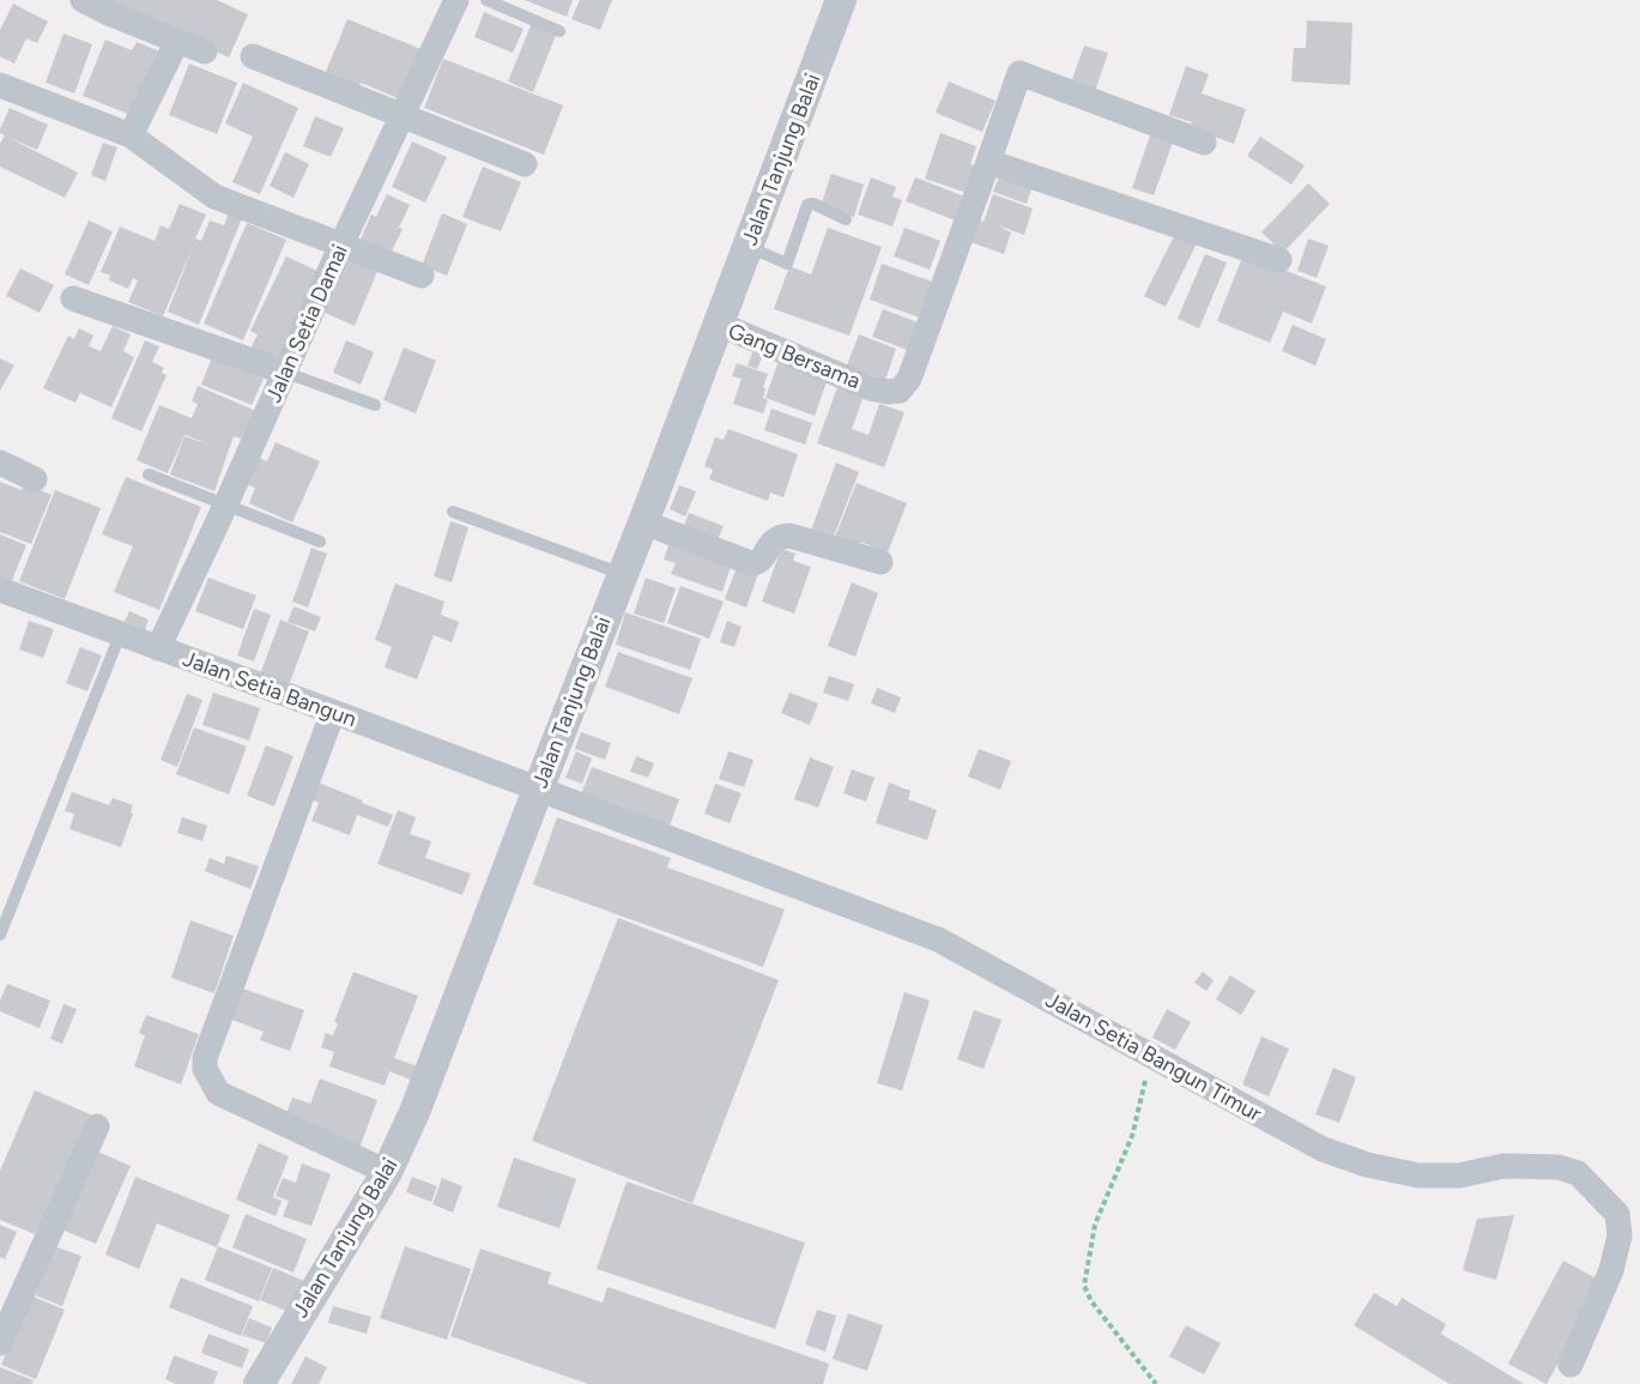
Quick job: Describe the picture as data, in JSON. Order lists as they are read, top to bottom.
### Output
{
  "streets": {
    "street": [
      "Jalan Tanjung Balai",
      "Jalan Setia Damai",
      "Gang Bersama",
      "Jalan Setia Bangun",
      "Jalan Setia Bangun Timur"
    ]
  },
  "crossings": [
    ["Jalan Tanjung Balai", "Gang Bersama"],
    ["Jalan Tanjung Balai", "Jalan Setia Bangun"],
    ["Jalan Tanjung Balai", "Jalan Setia Bangun Timur"],
    ["Jalan Setia Damai", "Jalan Setia Bangun"],
    ["Jalan Setia Bangun", "Jalan Setia Bangun Timur"]
  ]
}
